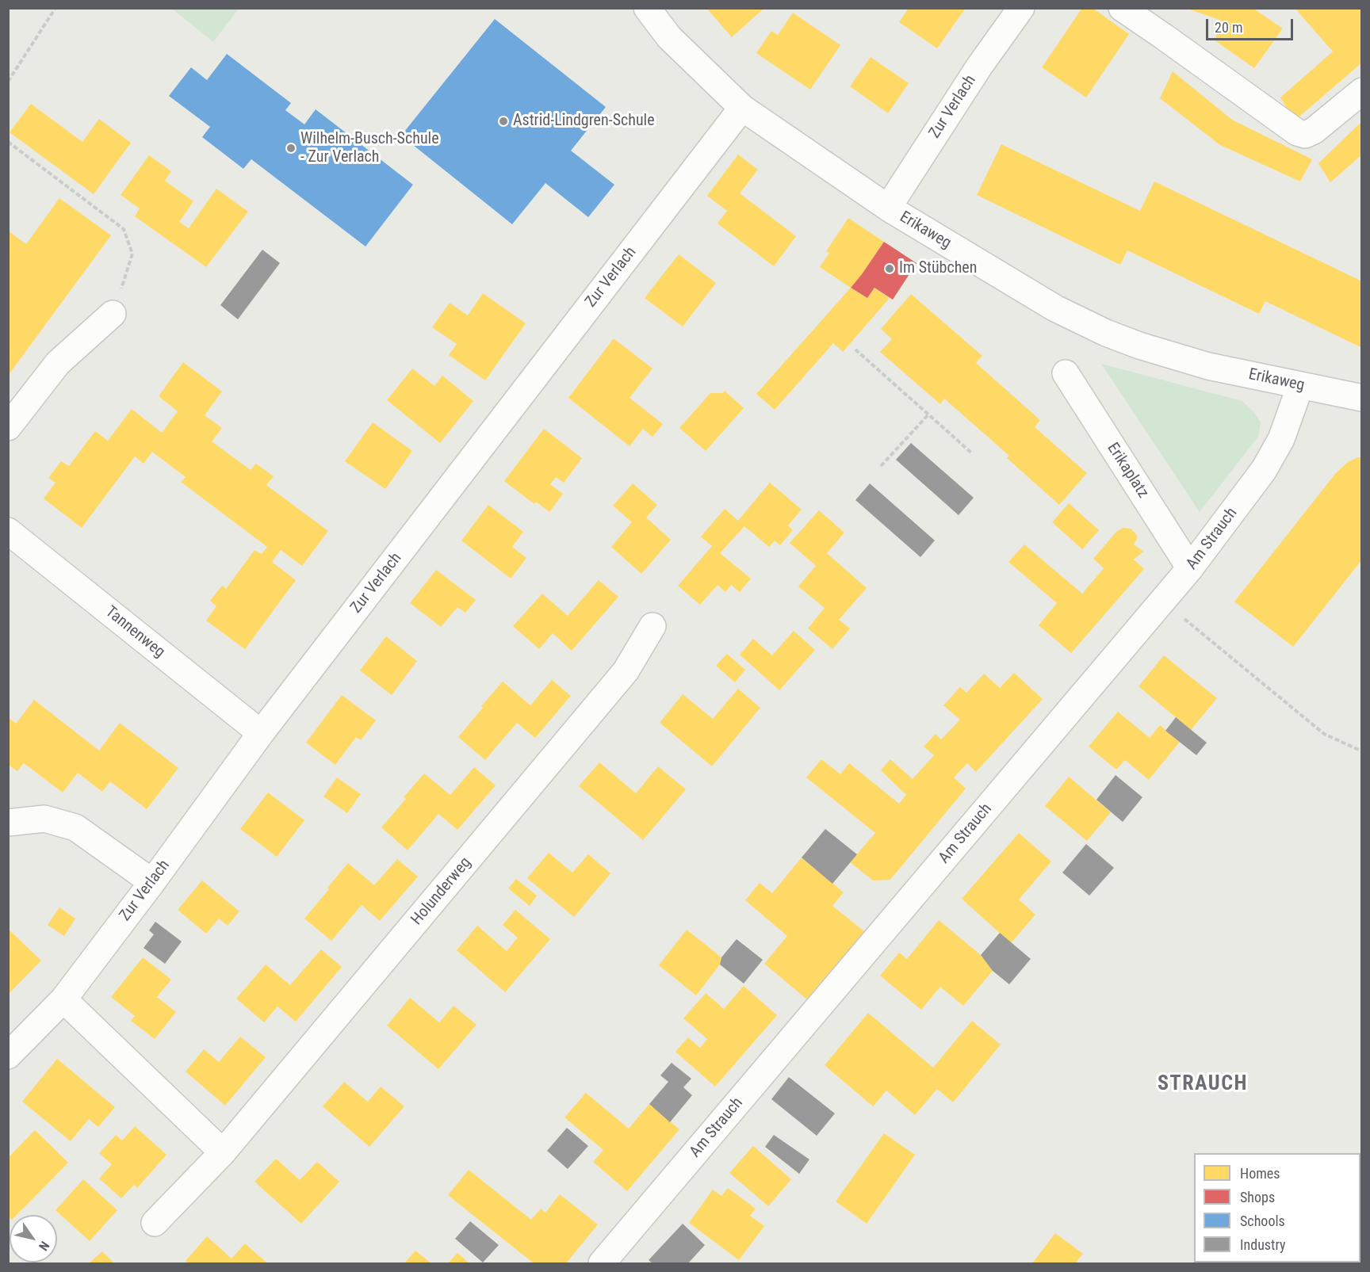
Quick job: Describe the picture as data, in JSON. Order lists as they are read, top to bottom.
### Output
{
  "streets": {
    "street": [
      "Zur Verlach",
      "Erikaweg",
      "Erikaplatz",
      "Am Strauch",
      "Tannenweg",
      "Holunderweg"
    ]
  },
  "crossings": [
    ["Zur Verlach", "Erikaweg"],
    ["Zur Verlach", "Tannenweg"],
    ["Erikaweg", "Am Strauch"],
    ["Erikaplatz", "Am Strauch"]
  ],
  "districts": ["STRAUCH"],
  "places": ["Astrid-Lindgren-Schule", "Wilhelm-Busch-Schule - Zur Verlach", "Im Stübchen"],
  "legend": [
    "Homes",
    "Shops",
    "Schools",
    "Industry"
  ],
  "scale_bar": "20 m",
  "north": "bottom right"
}
